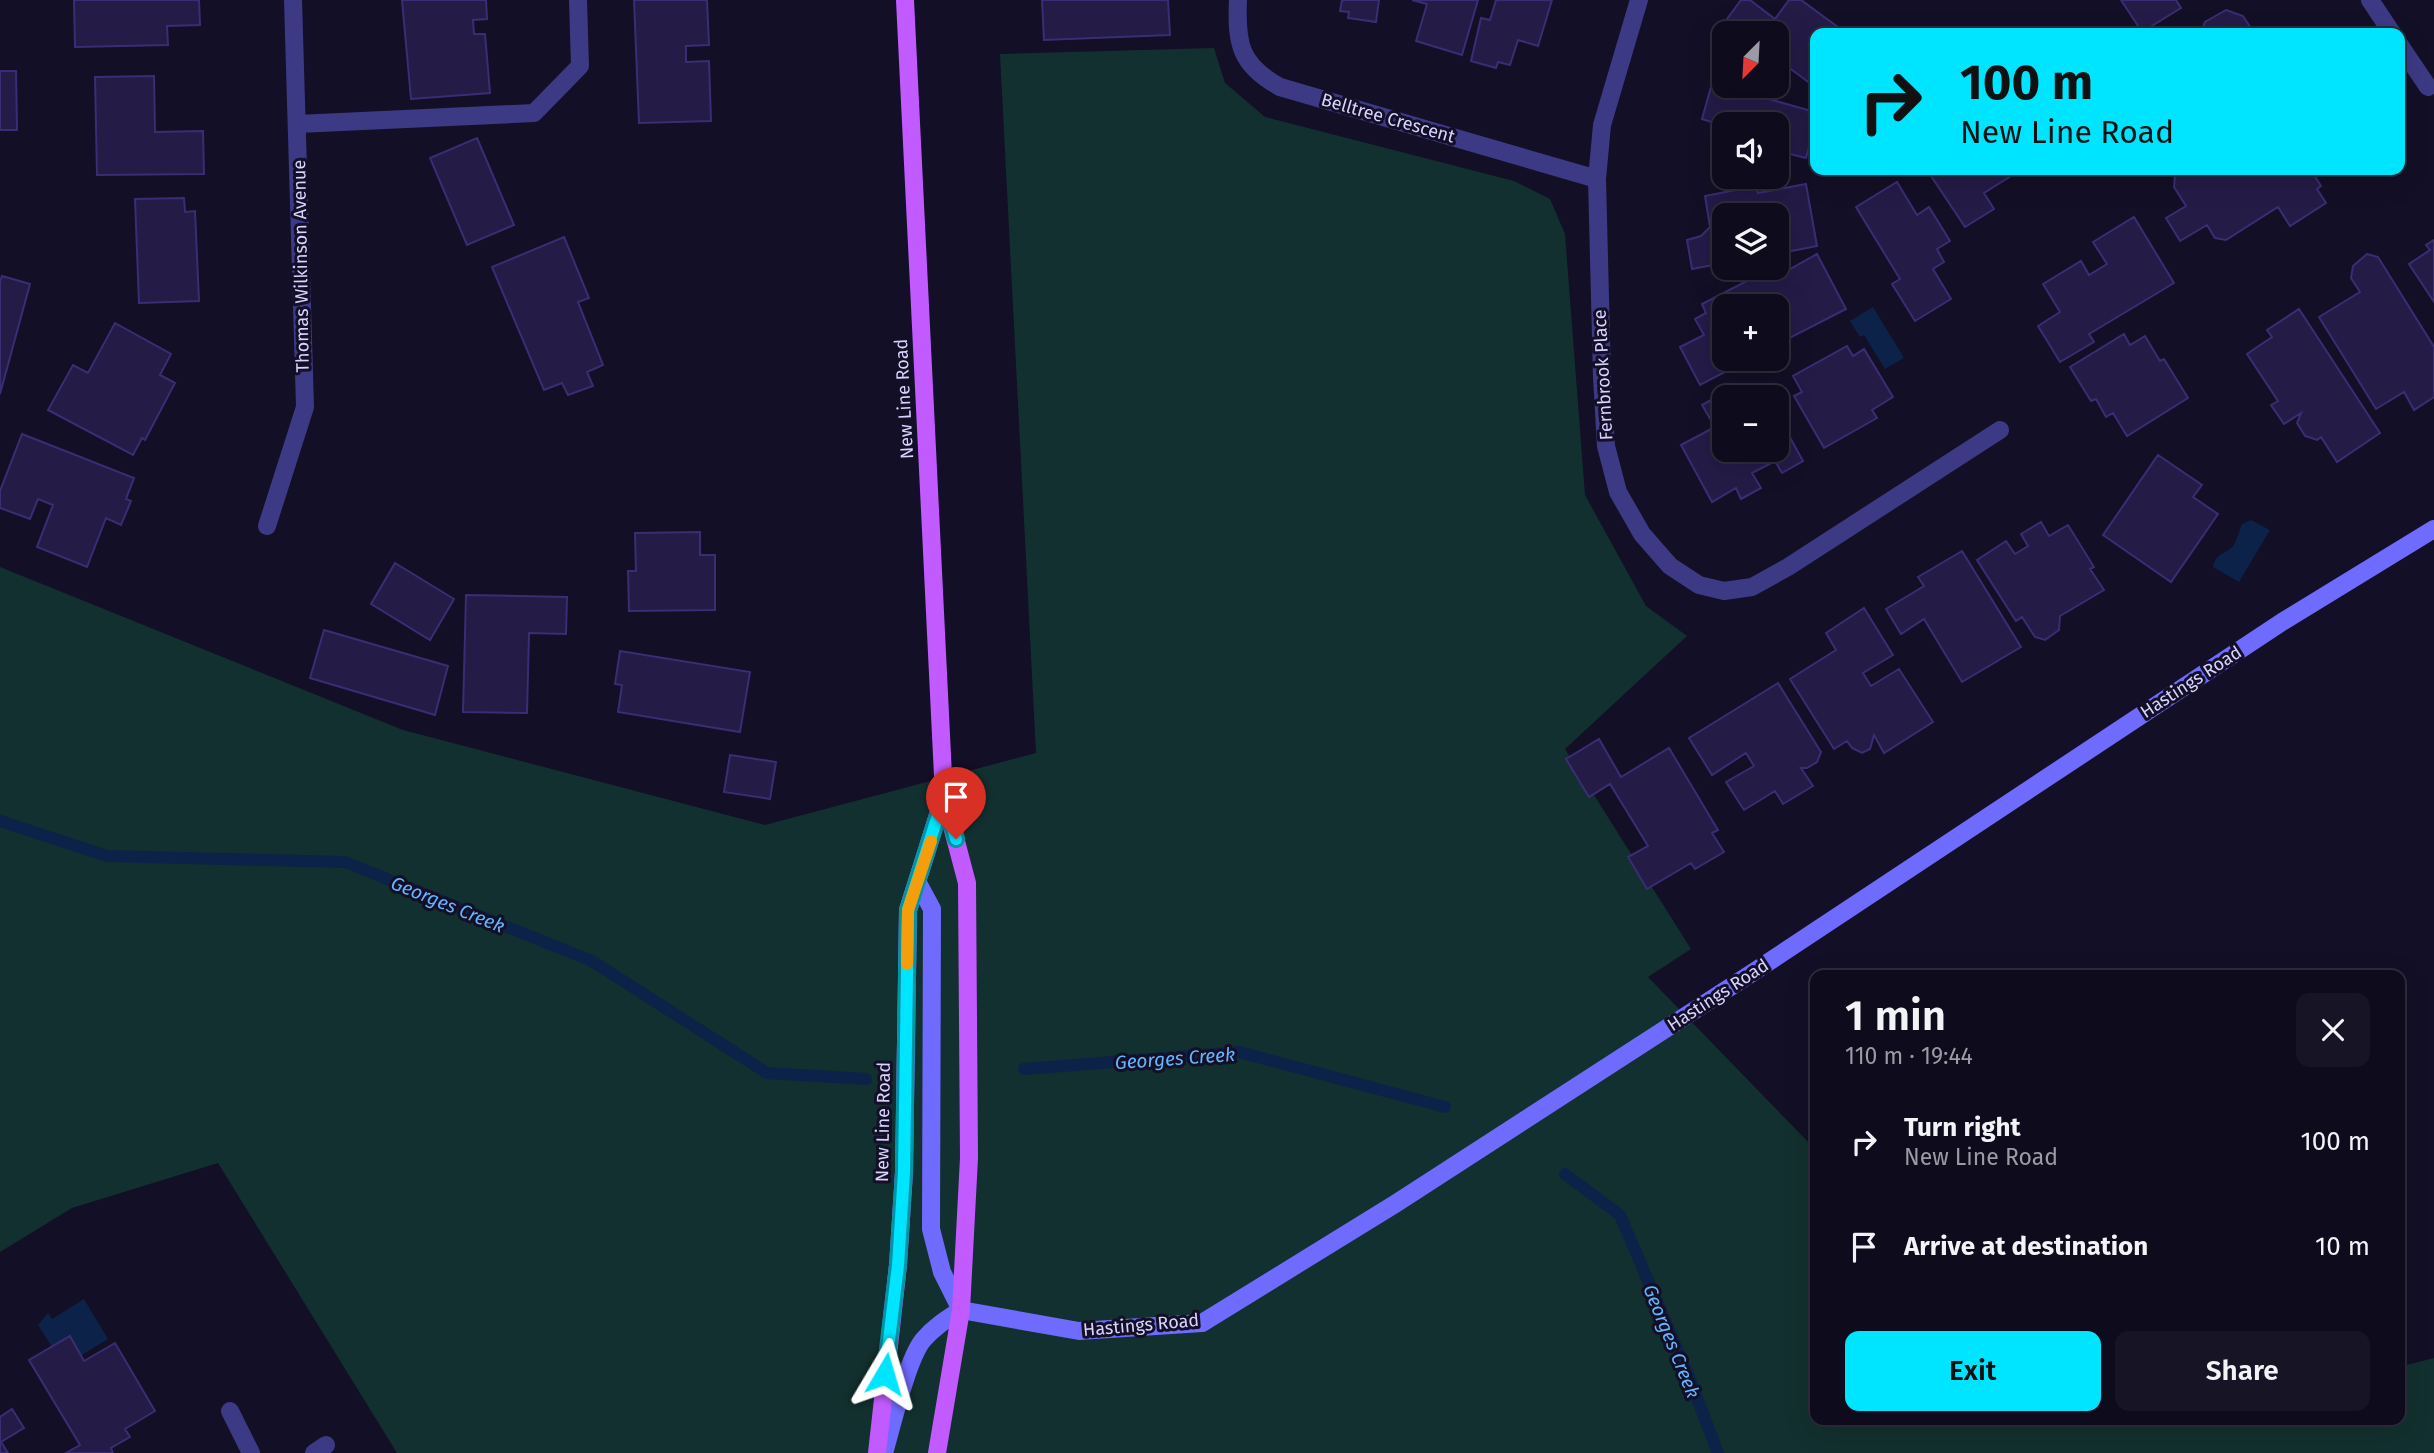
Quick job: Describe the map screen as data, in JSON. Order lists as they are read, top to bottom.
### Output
{
  "streets": {
    "main road": ["New Line Road", "Hastings Road"],
    "street": ["Belltree Crescent", "Thomas Wilkinson Avenue", "Fernbrook Place"]
  },
  "crossings": [
    ["Belltree Crescent", "Fernbrook Place"],
    ["New Line Road", "Hastings Road"]
  ],
  "water": ["Georges Creek"],
  "north": "bottom left",
  "page": {
    "map_buttons": ["+", "−"],
    "turn": ["100 m", "New Line Road"],
    "heading": ["1 min", "110 m · 19:44"],
    "list": [
      {
        "name": "Turn right",
        "note": "New Line Road",
        "value": "100 m"
      },
      {
        "name": "Arrive at destination",
        "value": "10 m"
      }
    ],
    "buttons": ["Exit", "Share"]
  }
}
